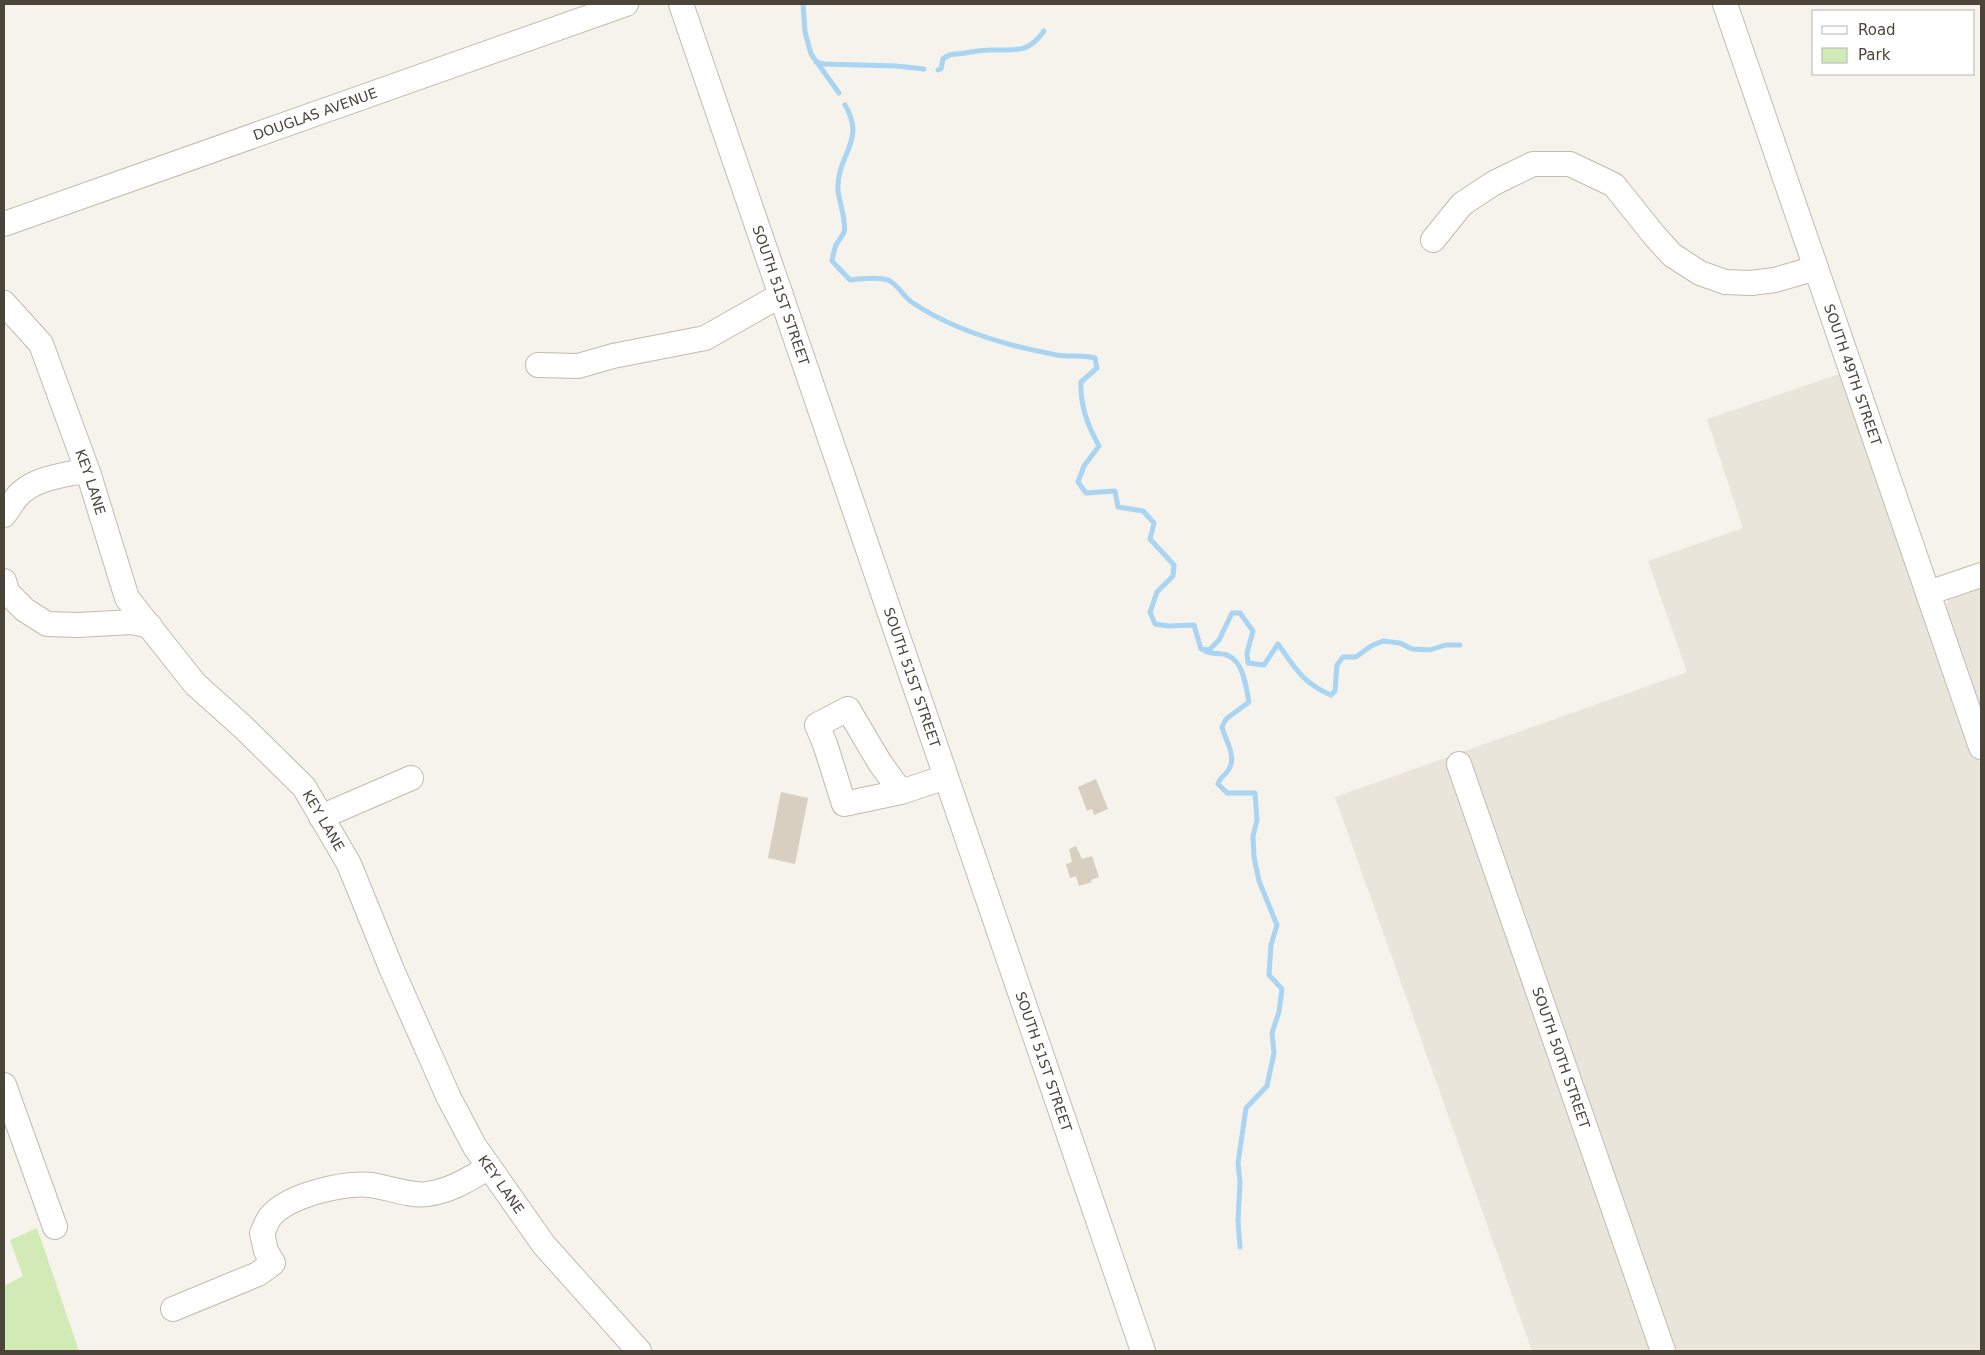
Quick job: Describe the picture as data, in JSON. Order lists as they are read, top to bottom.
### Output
{
  "streets": {
    "street": [
      "DOUGLAS AVENUE",
      "SOUTH 51ST STREET",
      "SOUTH 49TH STREET",
      "KEY LANE",
      "SOUTH 50TH STREET"
    ]
  },
  "legend": ["Road", "Park"]
}
